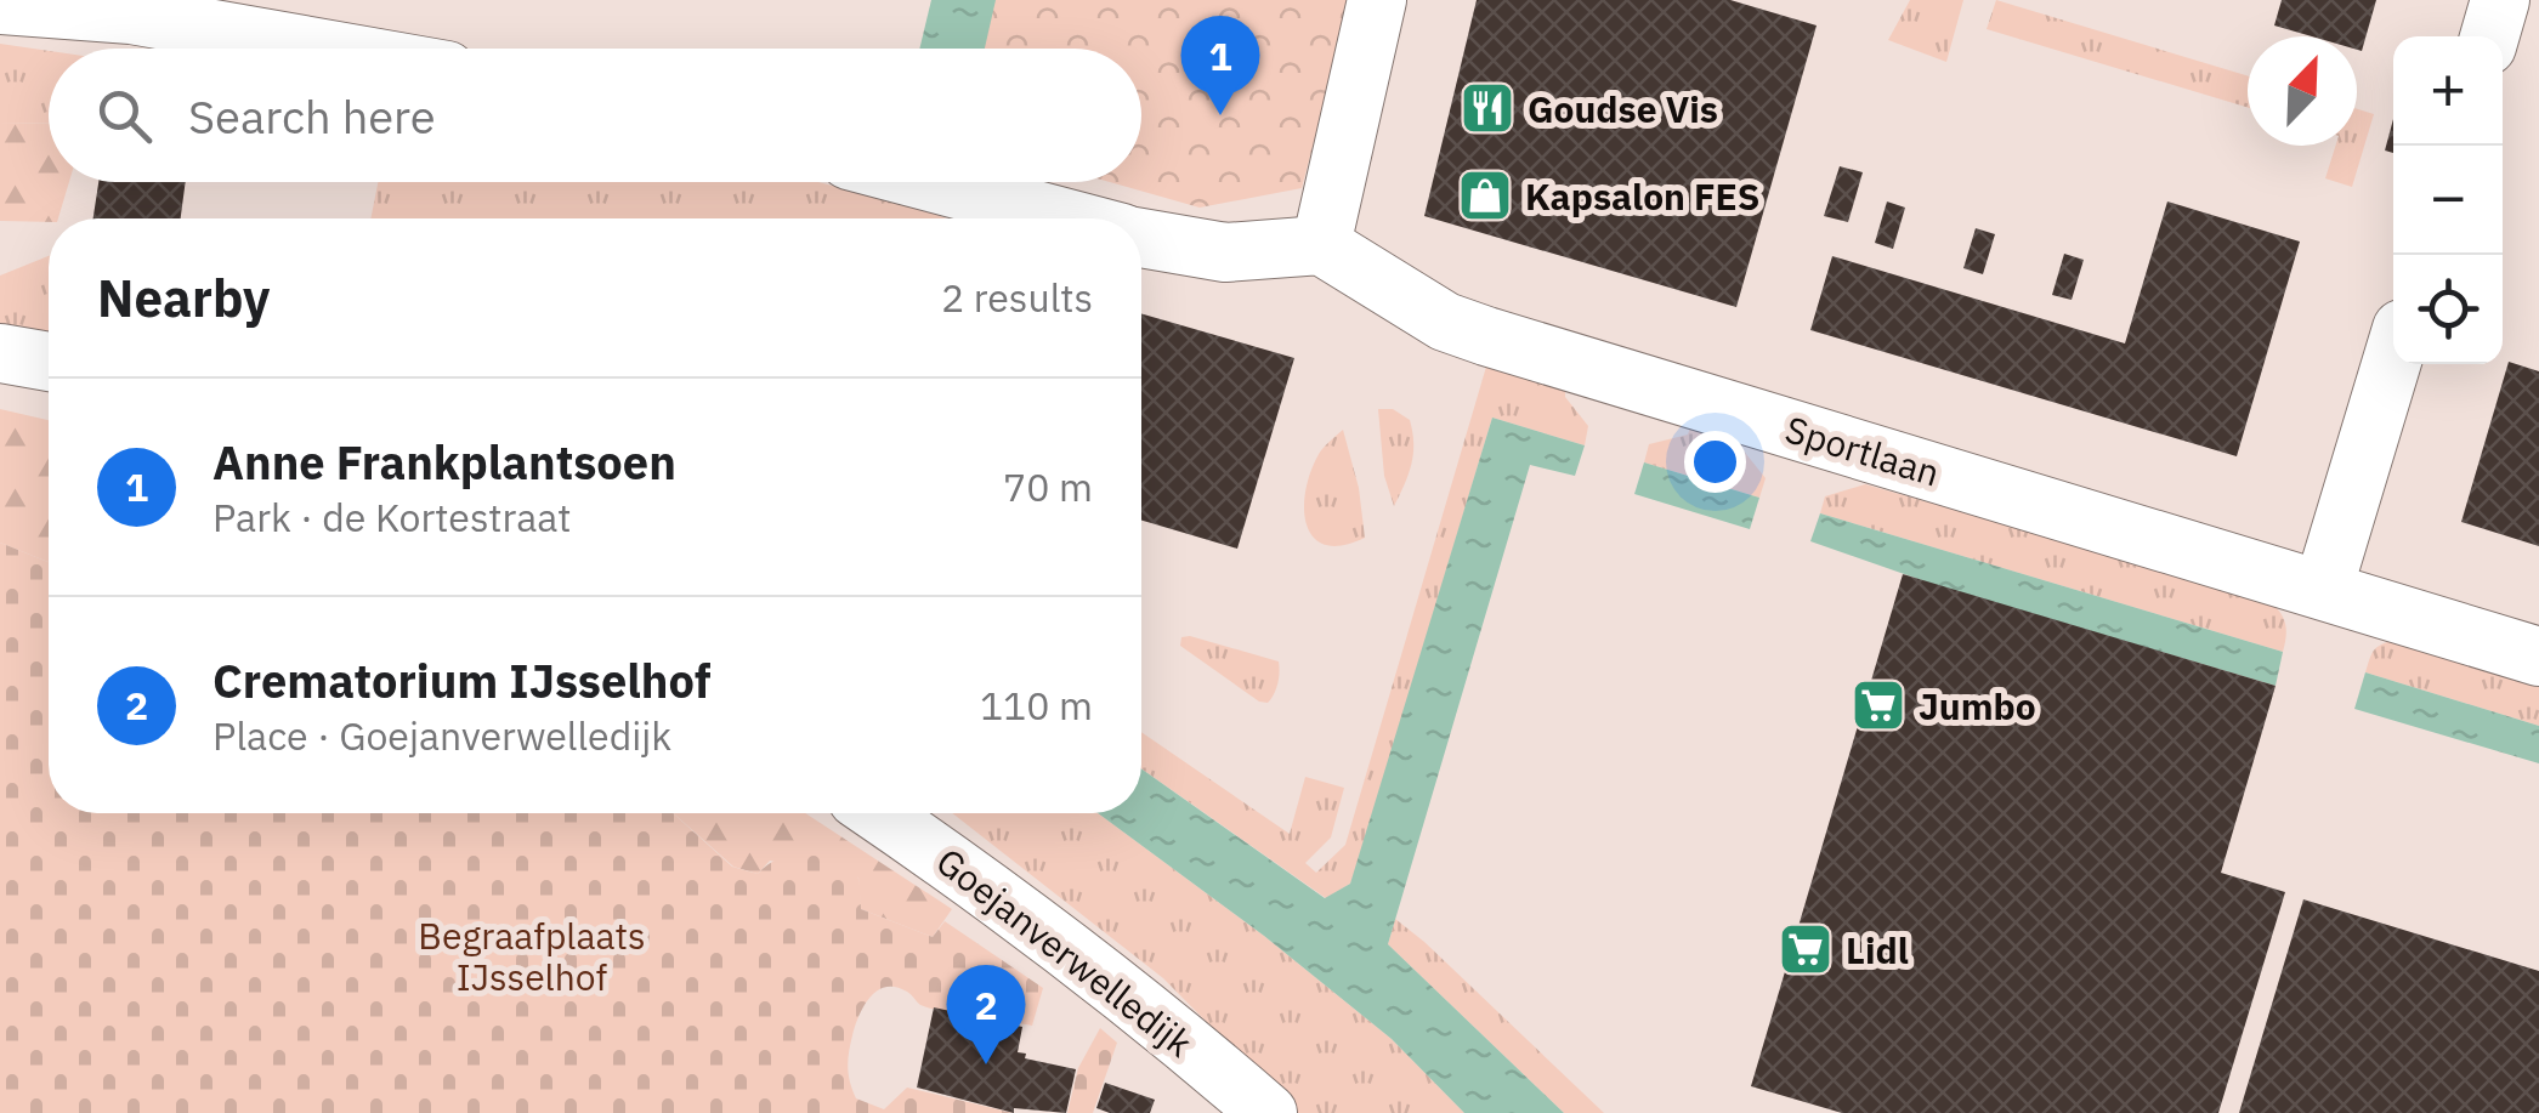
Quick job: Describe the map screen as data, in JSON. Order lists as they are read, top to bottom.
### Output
{
  "streets": {
    "street": ["Sportlaan", "Goejanverwelledijk"]
  },
  "parks": ["Begraafplaats IJsselhof"],
  "places": {
    "restaurant": ["Goudse Vis"],
    "shop": ["Kapsalon FES"],
    "supermarket": ["Jumbo", "Lidl"]
  },
  "north": "top right",
  "page": {
    "pins": ["1", "2"],
    "map_buttons": ["+", "−"],
    "search": "Search here",
    "heading": ["Nearby", "2 results"],
    "list": [
      {
        "mark": "1",
        "name": "Anne Frankplantsoen",
        "note": "Park · de Kortestraat",
        "value": "70 m"
      },
      {
        "mark": "2",
        "name": "Crematorium IJsselhof",
        "note": "Place · Goejanverwelledijk",
        "value": "110 m"
      }
    ]
  }
}
